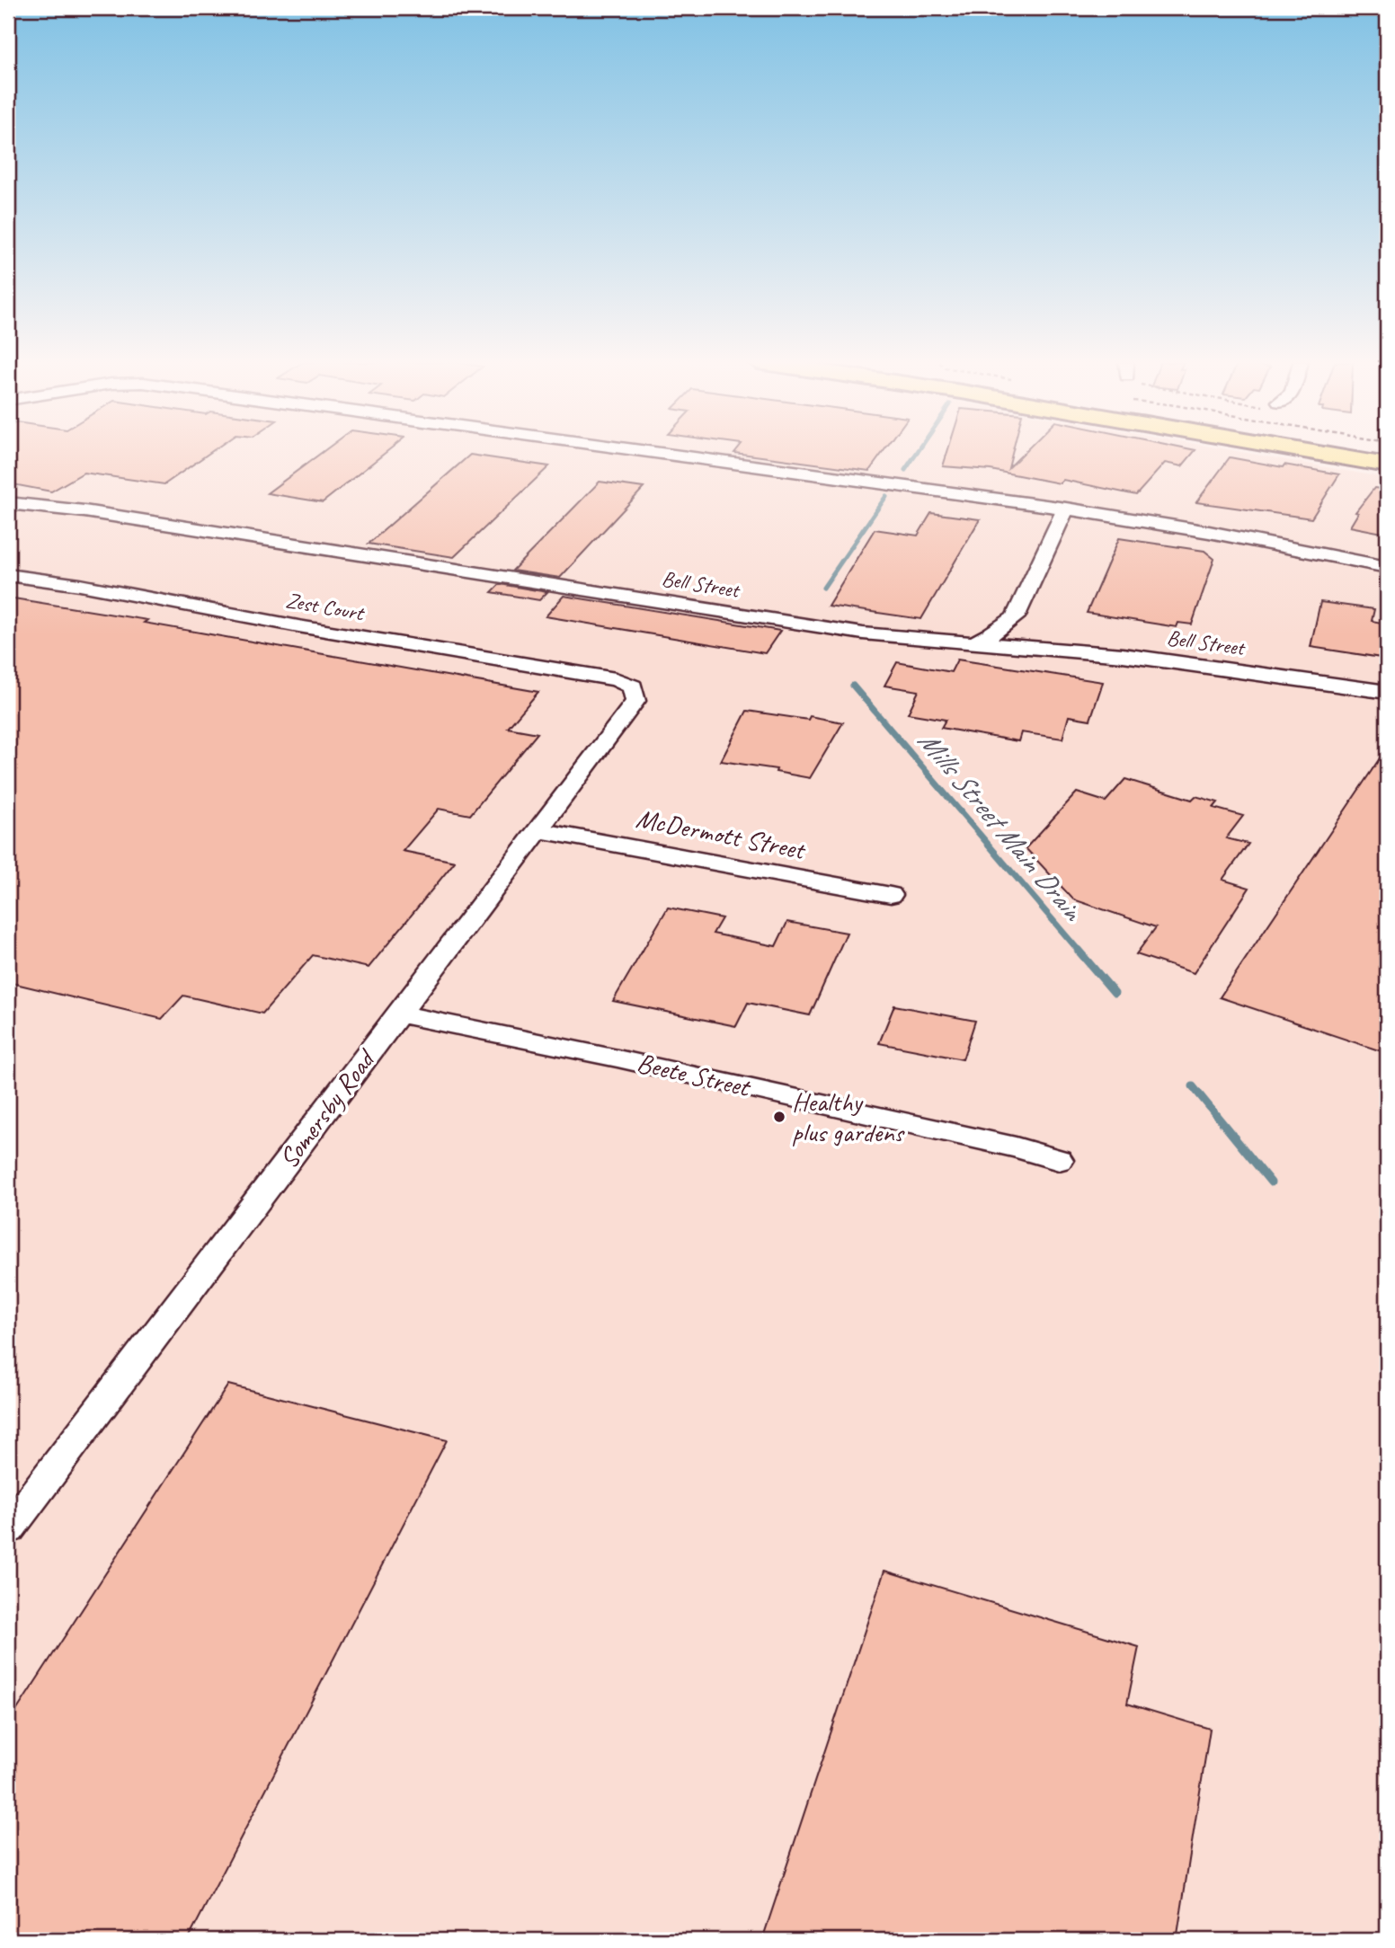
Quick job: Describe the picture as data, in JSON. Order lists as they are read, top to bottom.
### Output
{
  "streets": {
    "street": [
      "Bell Street",
      "Zest Court",
      "McDermott Street",
      "Beete Street",
      "Somersby Road"
    ]
  },
  "crossings": [
    ["Zest Court", "Somersby Road"],
    ["McDermott Street", "Somersby Road"],
    ["Beete Street", "Somersby Road"]
  ],
  "water": ["Mills Street Main Drain"],
  "places": ["Healthy plus gardens"]
}
